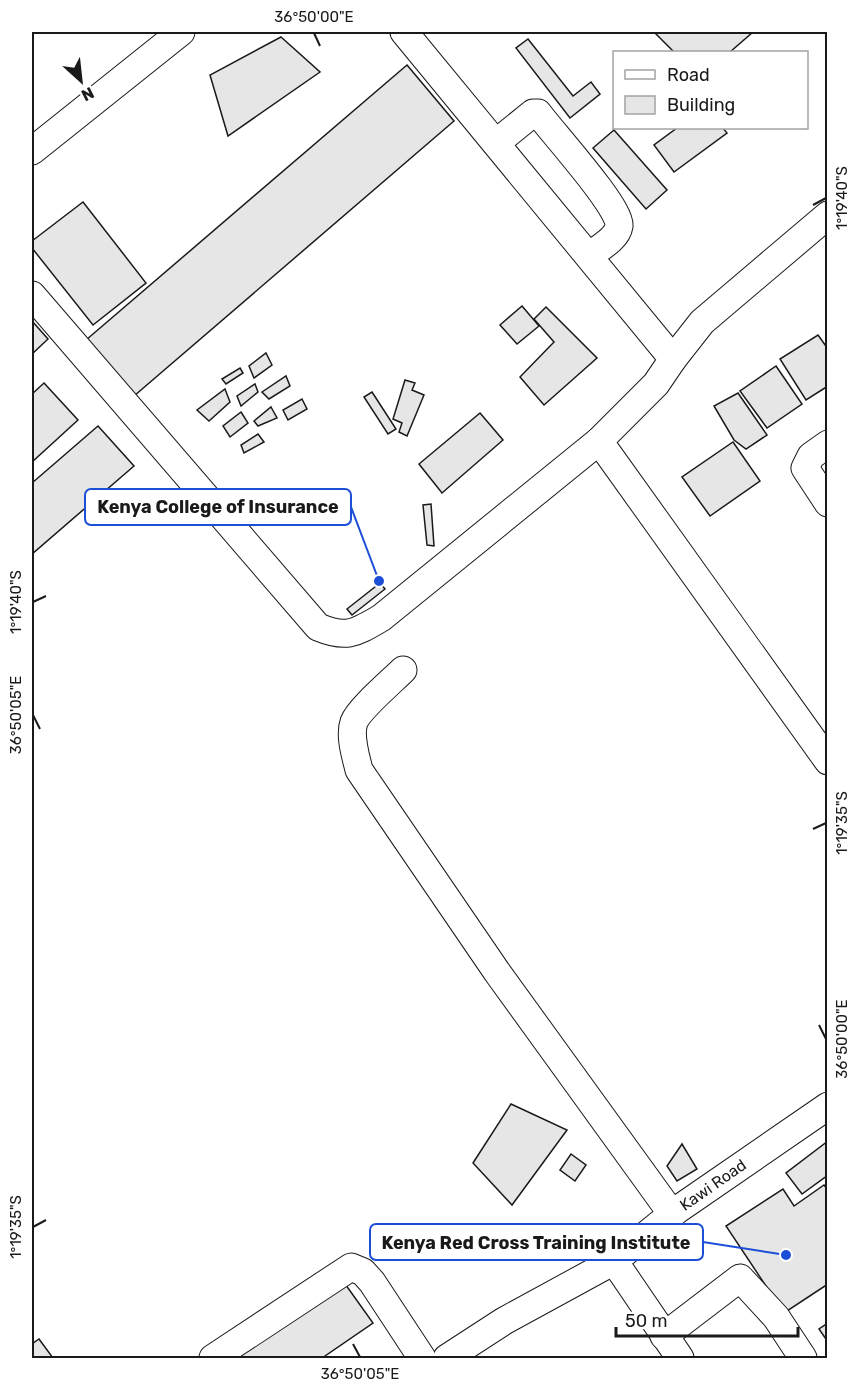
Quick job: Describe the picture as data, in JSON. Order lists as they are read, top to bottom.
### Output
{
  "streets": {
    "street": ["Kawi Road"]
  },
  "places": ["Kenya College of Insurance", "Kenya Red Cross Training Institute"],
  "legend": ["Road", "Building"],
  "scale_bar": "50 m",
  "north": "bottom right",
  "coordinates": [
    "36°50'00\"E",
    "1°19'40\"S",
    "36°50'05\"E",
    "1°19'35\"S"
  ]
}
